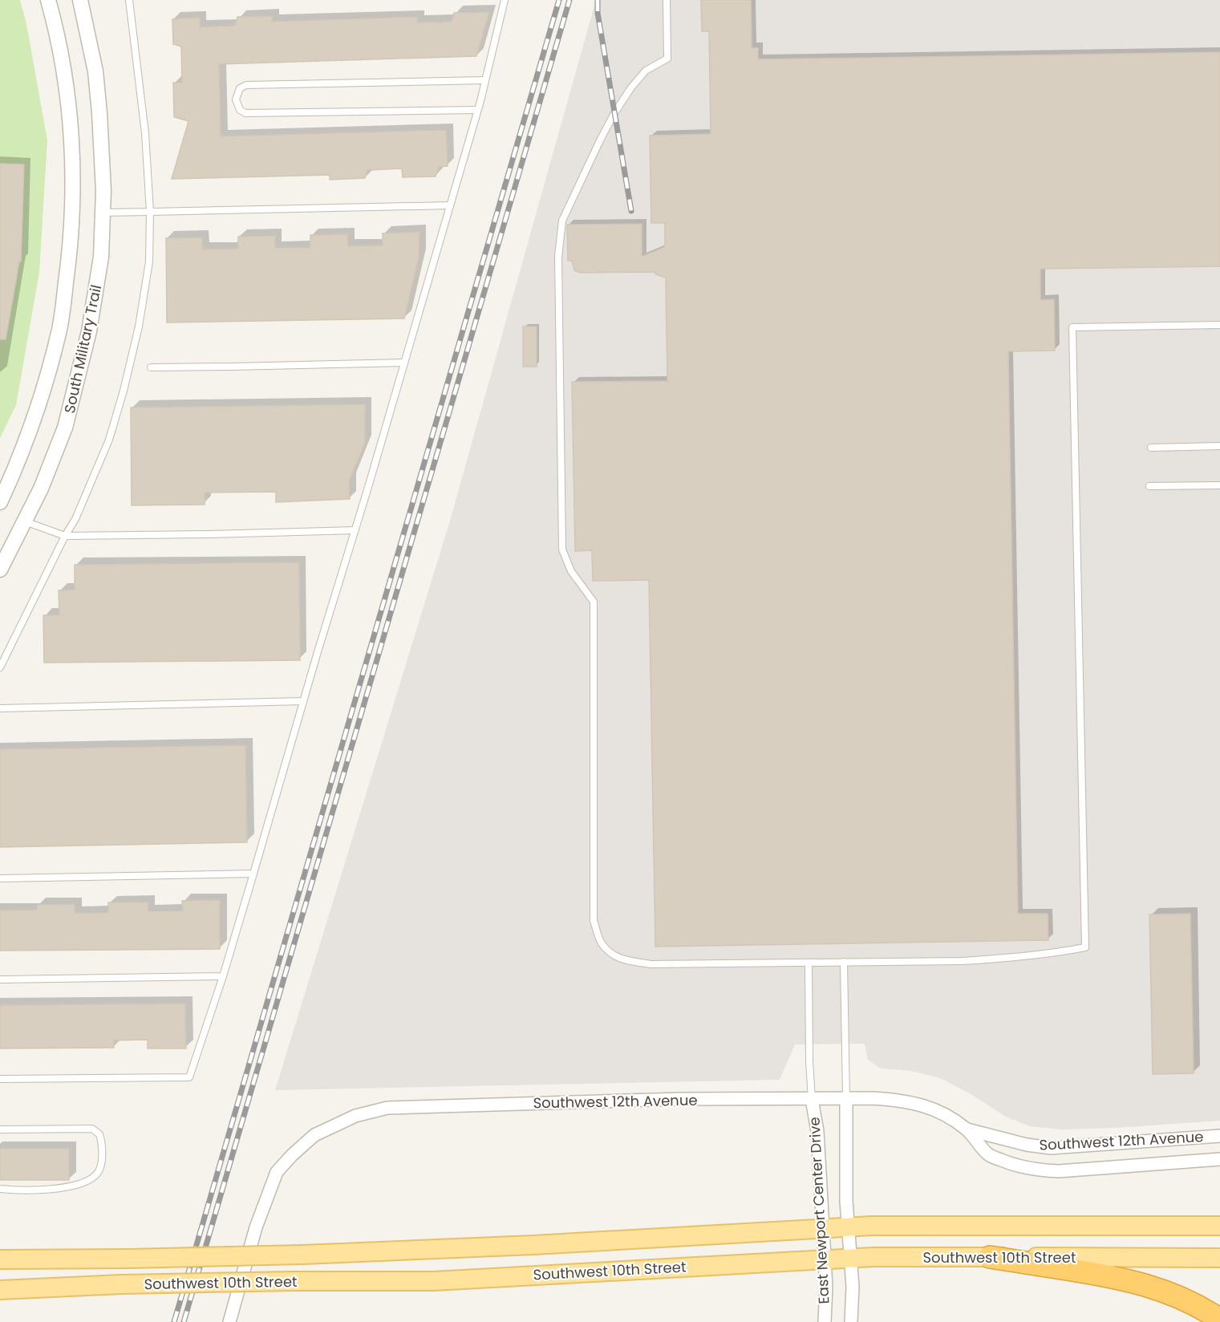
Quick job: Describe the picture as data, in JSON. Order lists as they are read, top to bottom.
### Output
{
  "streets": {
    "main road": ["Southwest 10th Street"],
    "street": ["South Military Trail", "Southwest 12th Avenue", "East Newport Center Drive"]
  },
  "crossings": [
    ["Southwest 12th Avenue", "East Newport Center Drive"],
    ["East Newport Center Drive", "Southwest 10th Street"]
  ]
}
